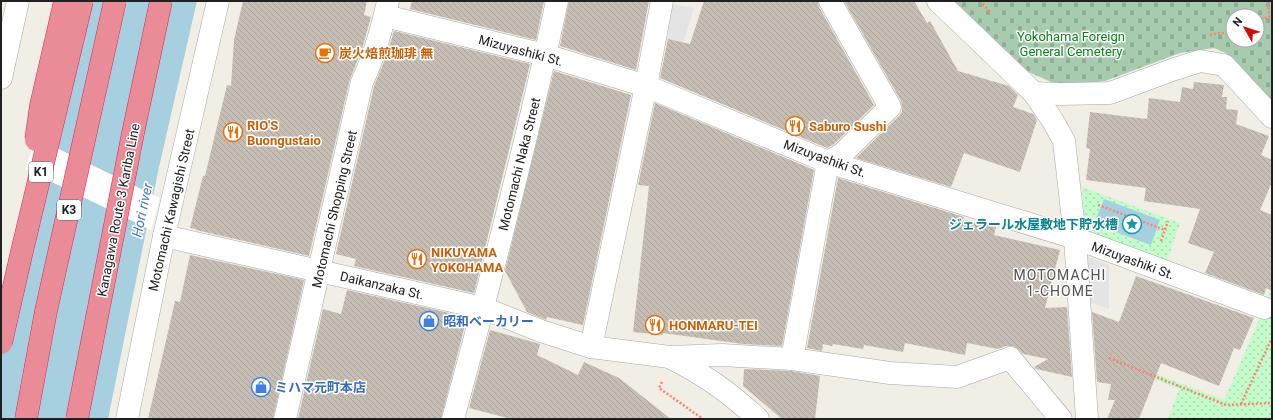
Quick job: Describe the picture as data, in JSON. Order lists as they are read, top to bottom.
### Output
{
  "streets": {
    "highway": ["K1", "K3", "Kanagawa Route 3 Kariba Line"],
    "street": [
      "Mizuyashiki St.",
      "Motomachi Naka Street",
      "Motomachi Shopping Street",
      "Motomachi Kawagishi Street",
      "Daikanzaka St."
    ]
  },
  "crossings": [
    ["Mizuyashiki St.", "Motomachi Naka Street"],
    ["Mizuyashiki St.", "Motomachi Shopping Street"],
    ["Motomachi Naka Street", "Daikanzaka St."],
    ["Motomachi Shopping Street", "Daikanzaka St."],
    ["Motomachi Kawagishi Street", "Daikanzaka St."]
  ],
  "districts": ["MOTOMACHI 1-CHOME"],
  "water": ["Hori river"],
  "parks": ["Yokohama Foreign General Cemetery"],
  "places": {
    "cafe": ["炭火焙煎珈琲 無"],
    "restaurant": [
      "Saburo Sushi",
      "RIO'S Buongustaio",
      "NIKUYAMA YOKOHAMA",
      "HONMARU-TEI"
    ],
    "place": ["ジェラール水屋敷地下貯水槽"],
    "shop": ["昭和ベーカリー", "ミハマ元町本店"]
  },
  "north": "top left"
}
